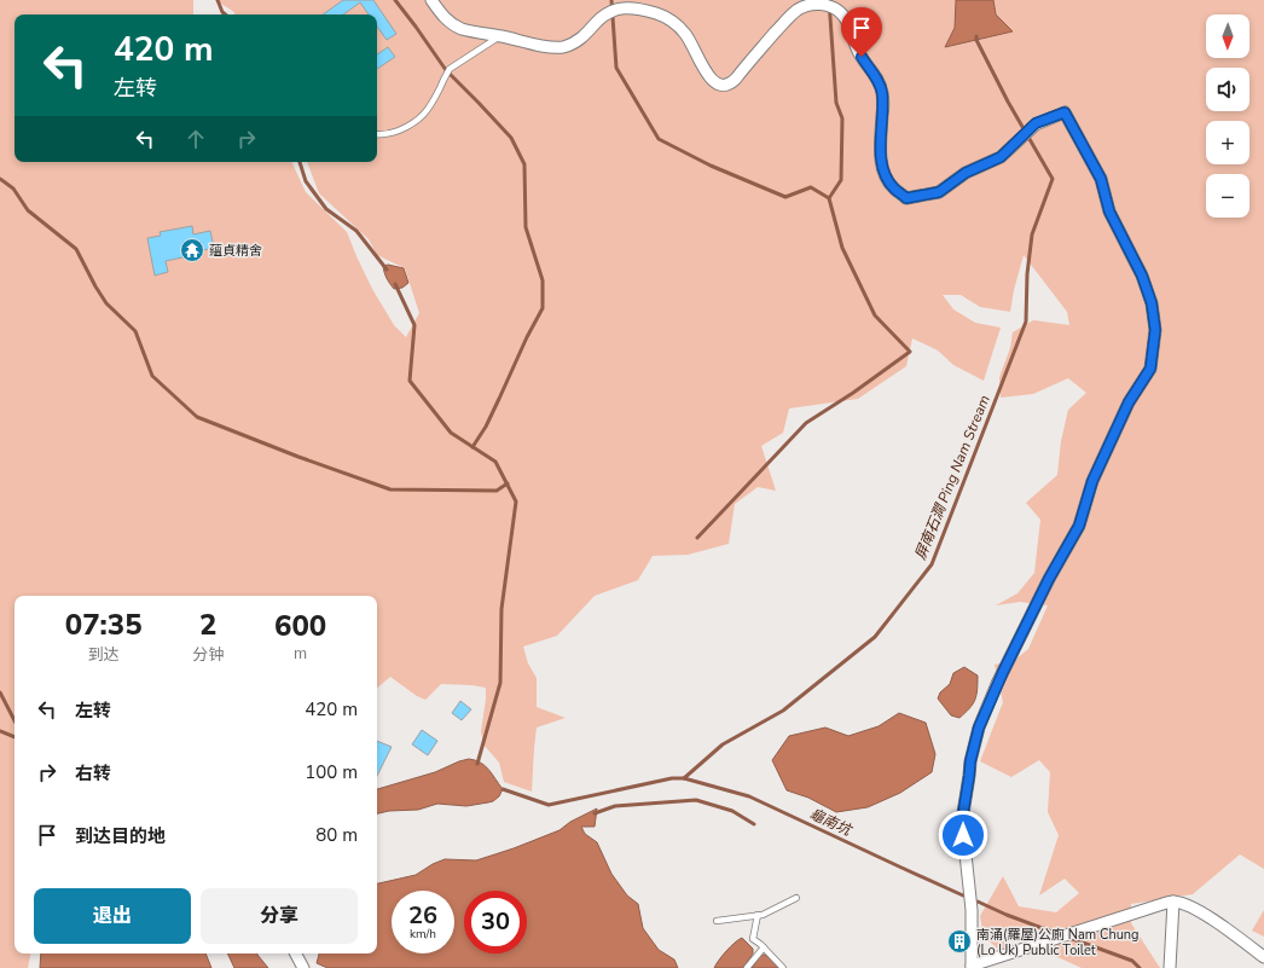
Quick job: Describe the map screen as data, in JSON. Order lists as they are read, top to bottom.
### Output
{
  "water": ["屏南石澗 Ping Nam Stream", "龜南坑"],
  "places": {
    "temple": ["蘊貞精舍"],
    "building": ["南涌(羅屋)公廁 Nam Chung (Lo Uk) Public Toilet"]
  },
  "north": "bottom",
  "page": {
    "map_buttons": ["+", "−"],
    "turn": ["420 m", "左转"],
    "eta": [
      "07:35",
      "到达",
      "2",
      "分钟",
      "600",
      "m"
    ],
    "list": [
      {
        "name": "左转",
        "value": "420 m"
      },
      {
        "name": "右转",
        "value": "100 m"
      },
      {
        "name": "到达目的地",
        "value": "80 m"
      }
    ],
    "buttons": ["退出", "分享"],
    "speed": "26 km/h",
    "limit": "30"
  }
}
